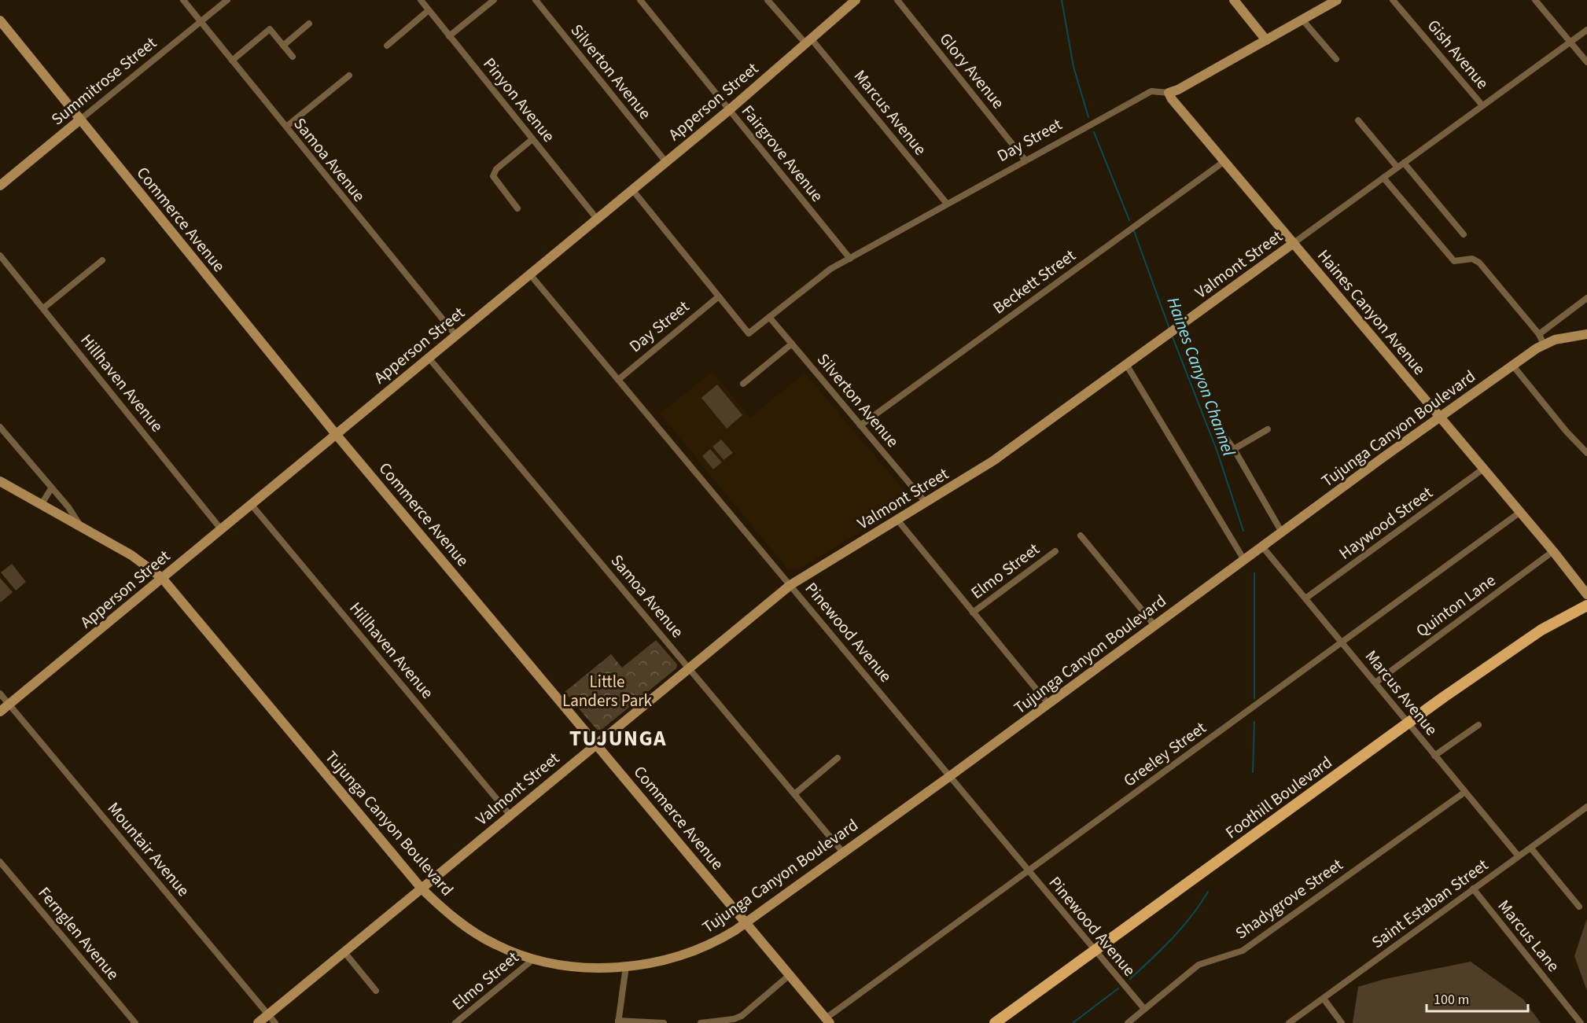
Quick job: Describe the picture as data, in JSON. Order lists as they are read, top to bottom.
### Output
{
  "streets": {
    "main road": ["Foothill Boulevard"],
    "street": [
      "Gish Avenue",
      "Glory Avenue",
      "Silverton Avenue",
      "Summitrose Street",
      "Pinyon Avenue",
      "Apperson Street",
      "Marcus Avenue",
      "Day Street",
      "Fairgrove Avenue",
      "Samoa Avenue",
      "Commerce Avenue",
      "Valmont Street",
      "Beckett Street",
      "Haines Canyon Avenue",
      "Hillhaven Avenue",
      "Tujunga Canyon Boulevard",
      "Haywood Street",
      "Elmo Street",
      "Quinton Lane",
      "Pinewood Avenue",
      "Greeley Street",
      "Mountair Avenue",
      "Shadygrove Street",
      "Saint Estaban Street",
      "Fernglen Avenue",
      "Marcus Lane"
    ]
  },
  "crossings": [
    ["Gish Avenue", "Valmont Street"],
    ["Glory Avenue", "Day Street"],
    ["Silverton Avenue", "Apperson Street"],
    ["Silverton Avenue", "Day Street"],
    ["Silverton Avenue", "Valmont Street"],
    ["Silverton Avenue", "Beckett Street"],
    ["Summitrose Street", "Samoa Avenue"],
    ["Summitrose Street", "Commerce Avenue"],
    ["Pinyon Avenue", "Apperson Street"],
    ["Apperson Street", "Marcus Avenue"],
    ["Apperson Street", "Fairgrove Avenue"],
    ["Apperson Street", "Samoa Avenue"],
    ["Apperson Street", "Commerce Avenue"],
    ["Apperson Street", "Hillhaven Avenue"],
    ["Apperson Street", "Tujunga Canyon Boulevard"],
    ["Apperson Street", "Pinewood Avenue"],
    ["Apperson Street", "Mountair Avenue"],
    ["Marcus Avenue", "Day Street"],
    ["Marcus Avenue", "Tujunga Canyon Boulevard"],
    ["Marcus Avenue", "Haywood Street"],
    ["Marcus Avenue", "Quinton Lane"],
    ["Marcus Avenue", "Greeley Street"],
    ["Marcus Avenue", "Foothill Boulevard"],
    ["Marcus Avenue", "Shadygrove Street"],
    ["Marcus Avenue", "Saint Estaban Street"],
    ["Day Street", "Fairgrove Avenue"],
    ["Day Street", "Haines Canyon Avenue"],
    ["Day Street", "Pinewood Avenue"],
    ["Samoa Avenue", "Valmont Street"],
    ["Samoa Avenue", "Tujunga Canyon Boulevard"],
    ["Commerce Avenue", "Valmont Street"],
    ["Commerce Avenue", "Tujunga Canyon Boulevard"],
    ["Commerce Avenue", "Greeley Street"],
    ["Valmont Street", "Haines Canyon Avenue"],
    ["Valmont Street", "Hillhaven Avenue"],
    ["Valmont Street", "Tujunga Canyon Boulevard"],
    ["Valmont Street", "Pinewood Avenue"],
    ["Valmont Street", "Mountair Avenue"],
    ["Beckett Street", "Haines Canyon Avenue"],
    ["Haines Canyon Avenue", "Tujunga Canyon Boulevard"],
    ["Haines Canyon Avenue", "Haywood Street"],
    ["Haines Canyon Avenue", "Quinton Lane"],
    ["Haines Canyon Avenue", "Greeley Street"],
    ["Tujunga Canyon Boulevard", "Elmo Street"],
    ["Tujunga Canyon Boulevard", "Pinewood Avenue"],
    ["Pinewood Avenue", "Greeley Street"],
    ["Pinewood Avenue", "Foothill Boulevard"],
    ["Pinewood Avenue", "Shadygrove Street"],
    ["Saint Estaban Street", "Marcus Lane"]
  ],
  "districts": ["TUJUNGA"],
  "water": ["Haines Canyon Channel"],
  "parks": ["Little Landers Park"],
  "scale_bar": "100 m"
}
